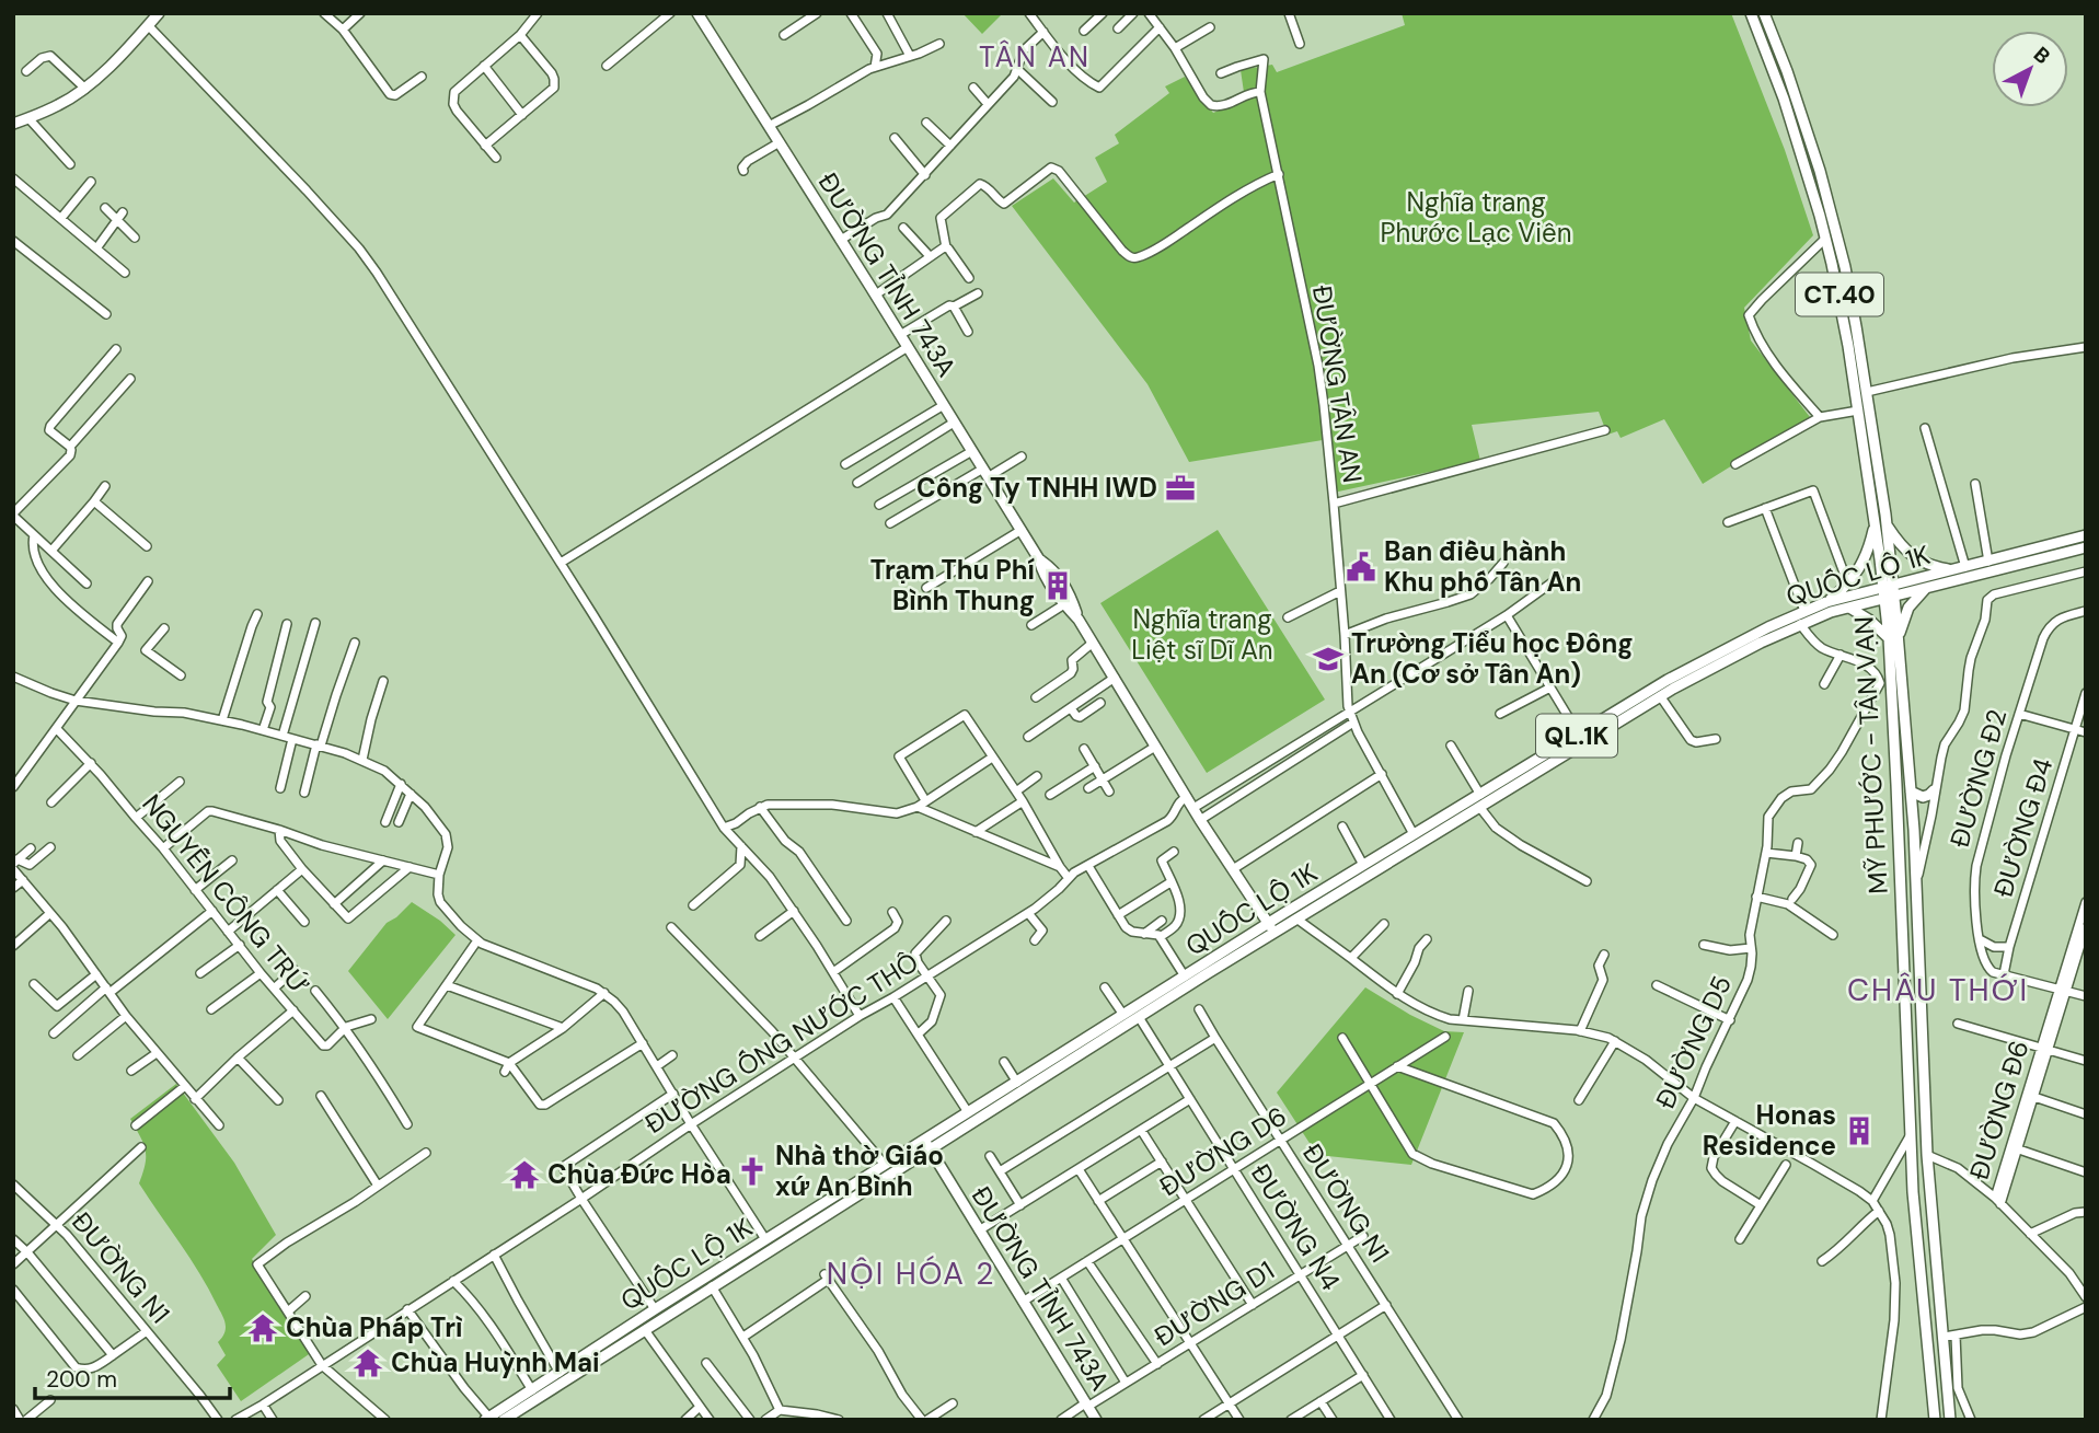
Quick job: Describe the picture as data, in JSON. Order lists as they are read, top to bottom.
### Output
{
  "streets": {
    "main road": [
      "ĐƯỜNG TỈNH 743A",
      "CT.40",
      "QUỐC LỘ 1K",
      "QL.1K",
      "MỸ PHƯỚC - TÂN VẠN"
    ],
    "street": [
      "ĐƯỜNG TÂN AN",
      "ĐƯỜNG Đ2",
      "ĐƯỜNG Đ4",
      "NGUYỄN CÔNG TRỨ",
      "ĐƯỜNG D5",
      "ĐƯỜNG ỐNG NƯỚC THÔ",
      "ĐƯỜNG Đ6",
      "ĐƯỜNG D6",
      "ĐƯỜNG N1",
      "ĐƯỜNG N4",
      "ĐƯỜNG D1"
    ]
  },
  "crossings": [
    ["ĐƯỜNG TỈNH 743A", "QUỐC LỘ 1K"],
    ["ĐƯỜNG TỈNH 743A", "ĐƯỜNG ỐNG NƯỚC THÔ"],
    ["ĐƯỜNG TỈNH 743A", "ĐƯỜNG D6"],
    ["ĐƯỜNG TỈNH 743A", "ĐƯỜNG D1"],
    ["ĐƯỜNG TÂN AN", "QUỐC LỘ 1K"],
    ["QUỐC LỘ 1K", "MỸ PHƯỚC - TÂN VẠN"],
    ["QUỐC LỘ 1K", "ĐƯỜNG N4"],
    ["ĐƯỜNG Đ2", "ĐƯỜNG Đ4"],
    ["ĐƯỜNG D6", "ĐƯỜNG N1"],
    ["ĐƯỜNG D6", "ĐƯỜNG N4"],
    ["ĐƯỜNG N1", "ĐƯỜNG D1"],
    ["ĐƯỜNG N4", "ĐƯỜNG D1"]
  ],
  "districts": ["TÂN AN", "CHÂU THỚI", "NỘI HÓA 2"],
  "parks": ["Nghĩa trang Phước Lạc Viên", "Nghĩa trang Liệt sĩ Dĩ An"],
  "places": {
    "office": ["Công Ty TNHH IWD"],
    "public building": ["Ban điều hành Khu phố Tân An"],
    "building": ["Trạm Thu Phí Bình Thung", "Honas Residence"],
    "school or university": ["Trường Tiểu học Đông An (Cơ sở Tân An)"],
    "church": ["Nhà thờ Giáo xứ An Bình"],
    "temple": ["Chùa Đức Hòa", "Chùa Pháp Trì", "Chùa Huỳnh Mai"]
  },
  "scale_bar": "200 m",
  "north": "top right"
}
